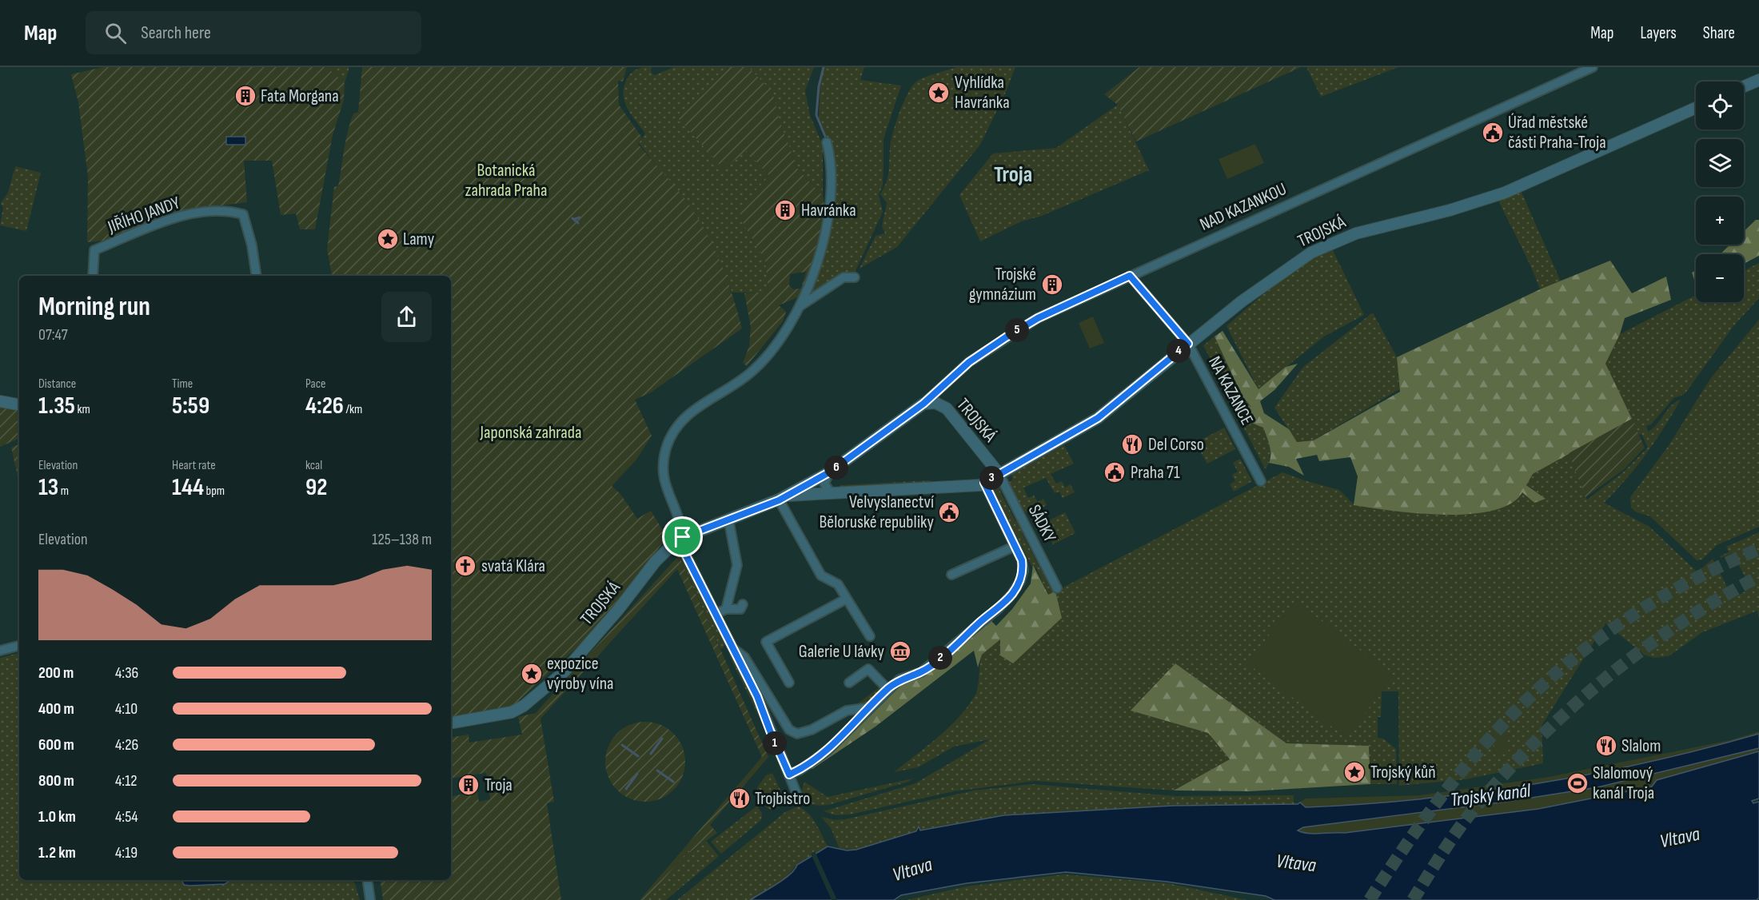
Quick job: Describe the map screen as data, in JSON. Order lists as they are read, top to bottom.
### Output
{
  "streets": {
    "street": [
      "NAD KAZANKOU",
      "JIŘÍHO JANDY",
      "TROJSKÁ",
      "NA KAZANCE",
      "SÁDKY"
    ]
  },
  "crossings": [
    ["NAD KAZANKOU", "TROJSKÁ"],
    ["NAD KAZANKOU", "NA KAZANCE"],
    ["TROJSKÁ", "NA KAZANCE"],
    ["TROJSKÁ", "SÁDKY"]
  ],
  "districts": ["Troja"],
  "water": ["Trojský kanál", "Vltava"],
  "parks": ["Botanická zahrada Praha", "Japonská zahrada"],
  "places": {
    "place": [
      "Vyhlídka Havránka",
      "Lamy",
      "expozice výroby vína",
      "Trojský kůň"
    ],
    "building": [
      "Fata Morgana",
      "Havránka",
      "Trojské gymnázium",
      "Troja"
    ],
    "public building": ["Úřad městské části Praha-Troja", "Praha 71", "Velvyslanectví Běloruské republiky"],
    "restaurant": ["Del Corso", "Slalom", "Trojbistro"],
    "church": ["svatá Klára"],
    "museum": ["Galerie U lávky"],
    "sports": ["Slalomový kanál Troja"]
  },
  "page": {
    "header": "Map",
    "search": "Search here",
    "nav": ["Map", "Layers", "Share"],
    "map_buttons": ["+", "−"],
    "heading": ["Morning run", "07:47"],
    "pins": [
      "5",
      "4",
      "6",
      "3",
      "2",
      "1"
    ],
    "stats": [
      ["Distance", "1.35 km"],
      ["Time", "5:59"],
      ["Pace", "4:26 /km"],
      ["Elevation", "13 m"],
      ["Heart rate", "144 bpm"],
      ["kcal", "92"]
    ],
    "chart": ["Elevation", "125–138 m"],
    "list": [
      {
        "name": "200 m",
        "note": "4:36"
      },
      {
        "name": "400 m",
        "note": "4:10"
      },
      {
        "name": "600 m",
        "note": "4:26"
      },
      {
        "name": "800 m",
        "note": "4:12"
      },
      {
        "name": "1.0 km",
        "note": "4:54"
      },
      {
        "name": "1.2 km",
        "note": "4:19"
      }
    ]
  }
}
